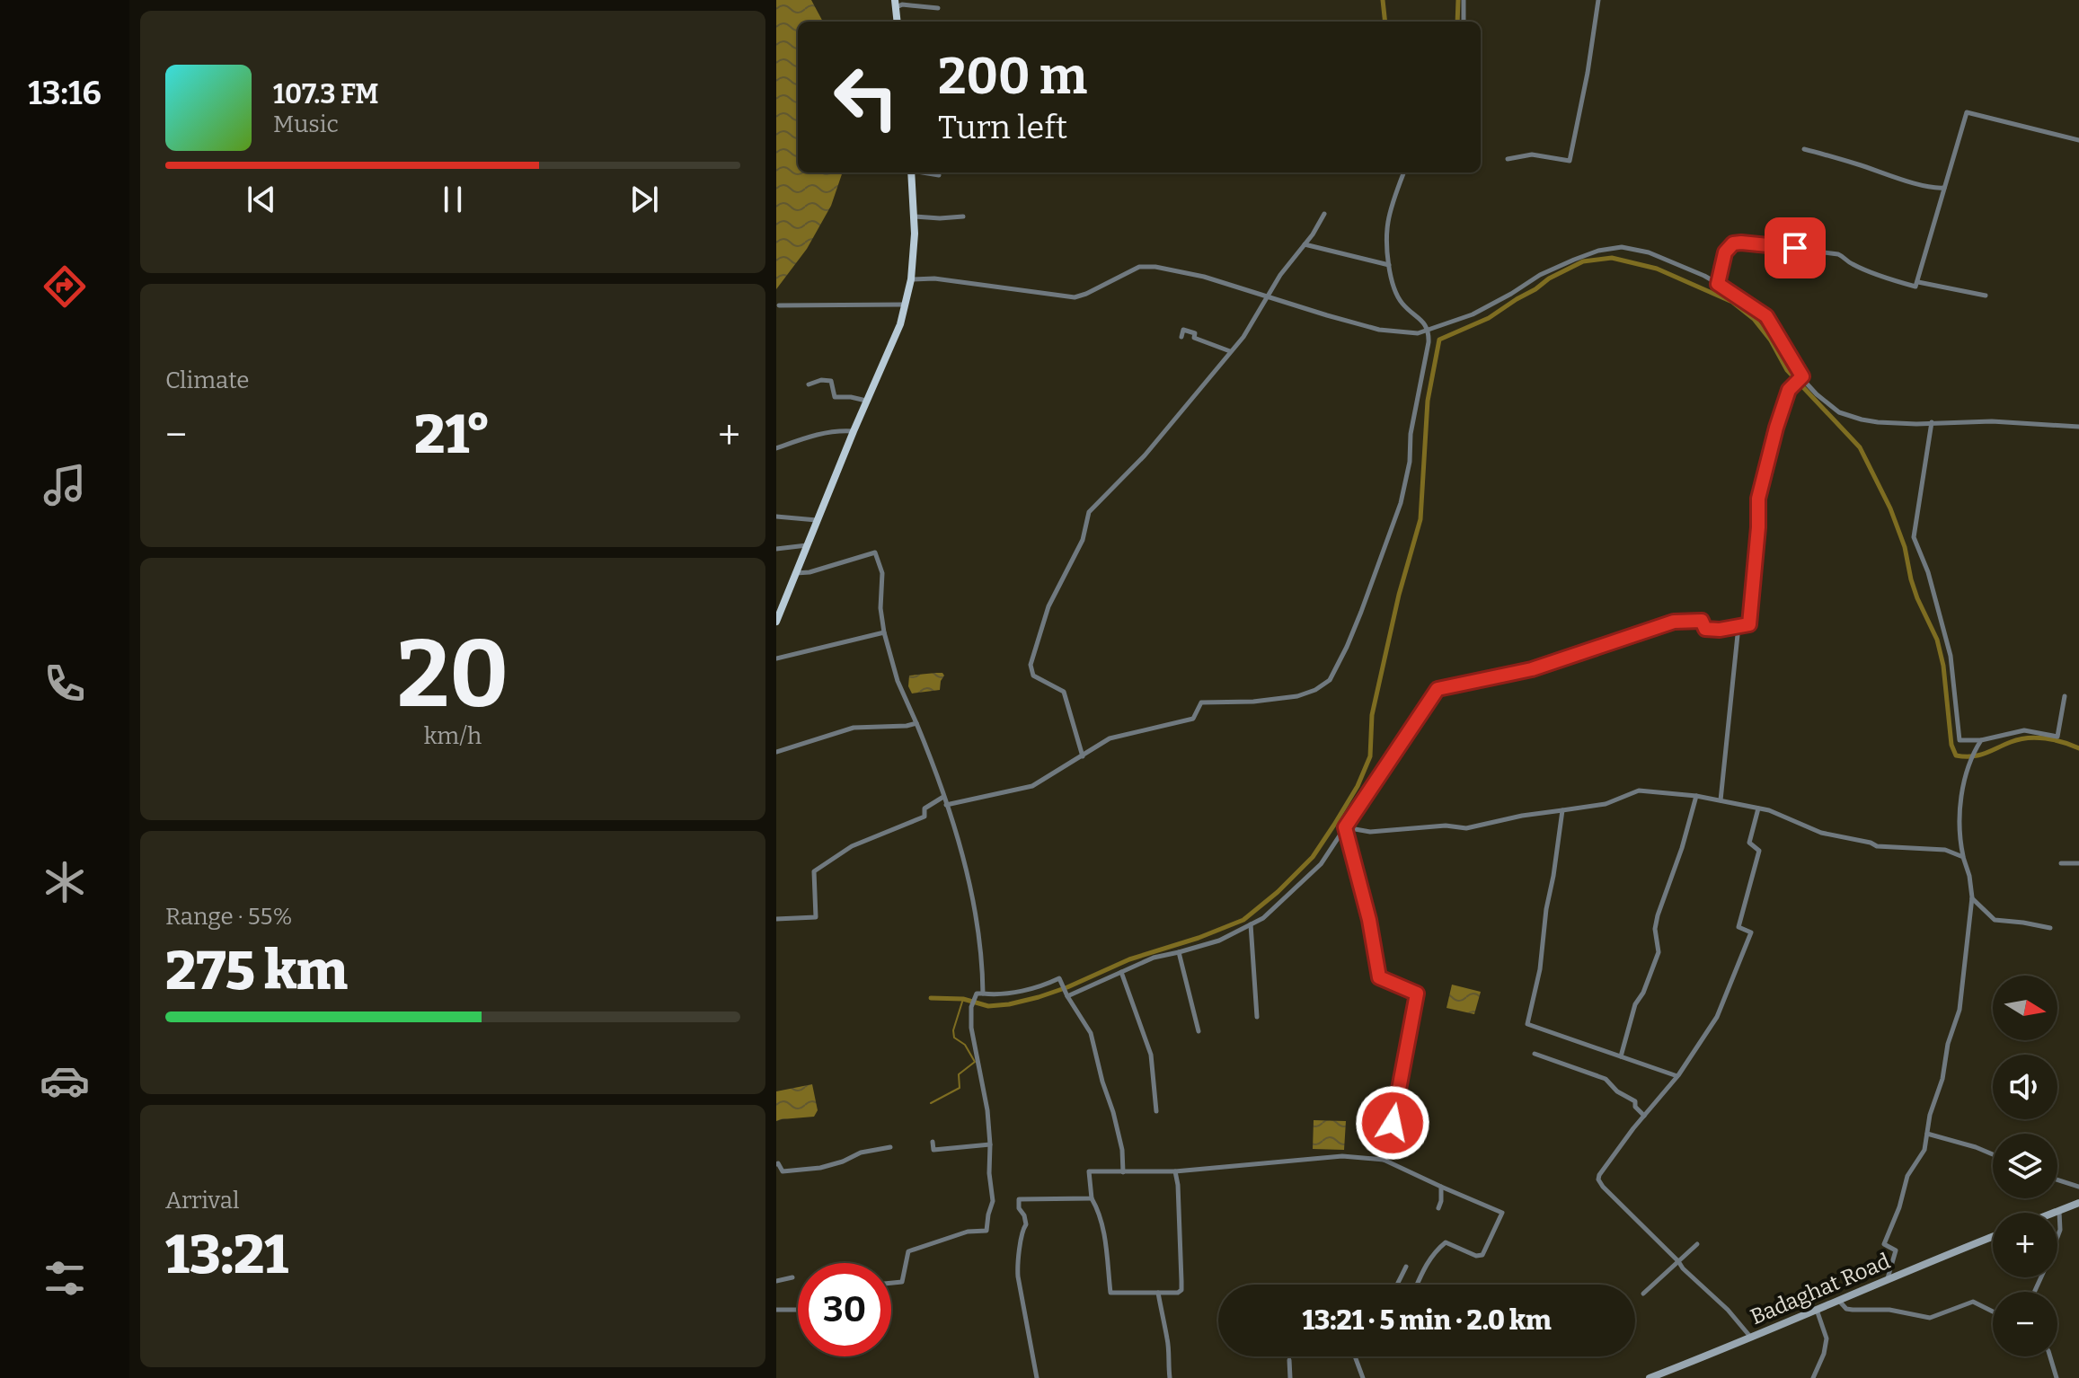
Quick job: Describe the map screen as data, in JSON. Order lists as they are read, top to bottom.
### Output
{
  "streets": {
    "main road": ["Badaghat Road"]
  },
  "north": "right",
  "page": {
    "tabs": "13:16",
    "turn": ["200 m", "Turn left"],
    "song": ["107.3 FM", "Music"],
    "tile": [
      "Climate",
      ["20", "km/h"],
      ["Range · 55%", "275 km"],
      ["Arrival", "13:21"]
    ],
    "heat": ["−", "21°", "+"],
    "map_buttons": ["+", "−"],
    "limit": "30",
    "trip": "13:21 · 5 min · 2.0 km"
  }
}
